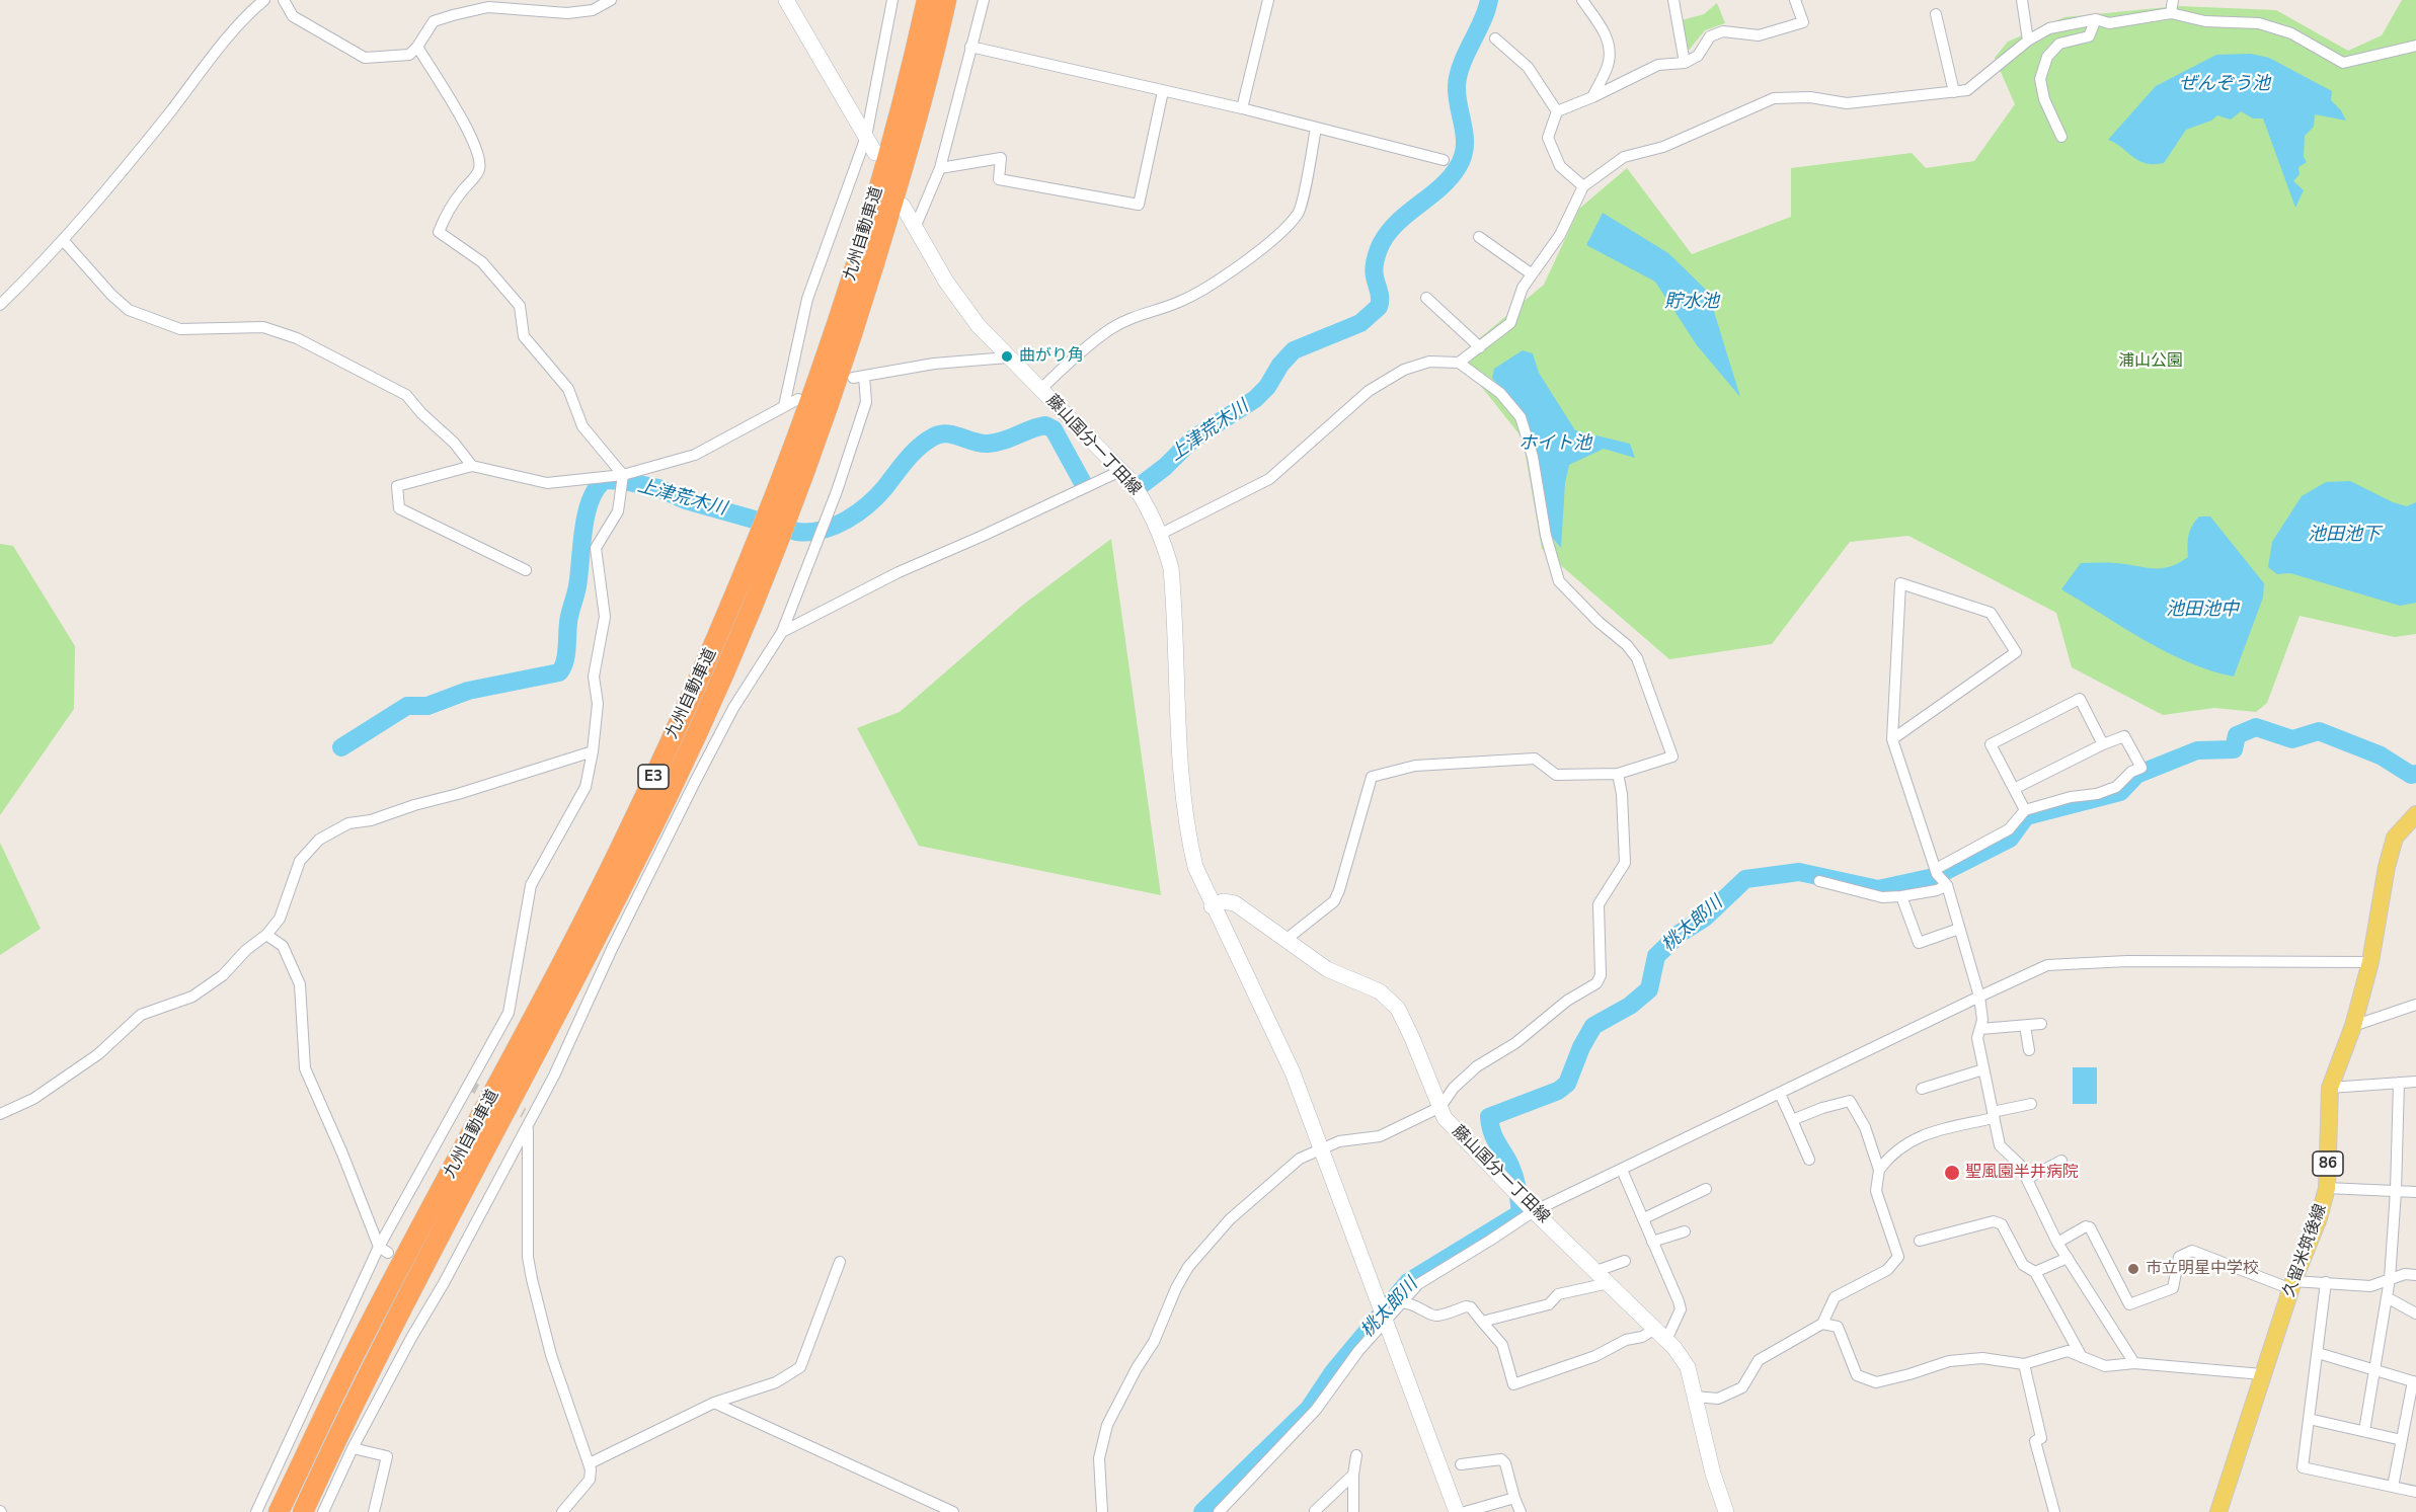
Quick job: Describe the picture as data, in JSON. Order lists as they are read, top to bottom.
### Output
{
  "streets": {
    "highway": ["九州自動車道", "E3"],
    "main road": ["藤山国分一丁田線", "86", "久留米筑後線"]
  },
  "water": [
    "ぜんぞう池",
    "貯水池",
    "上津荒木川",
    "ホイト池",
    "池田池下",
    "池田池中",
    "桃太郎川"
  ],
  "parks": ["浦山公園"],
  "places": ["曲がり角", "聖風園半井病院", "市立明星中学校"]
}
